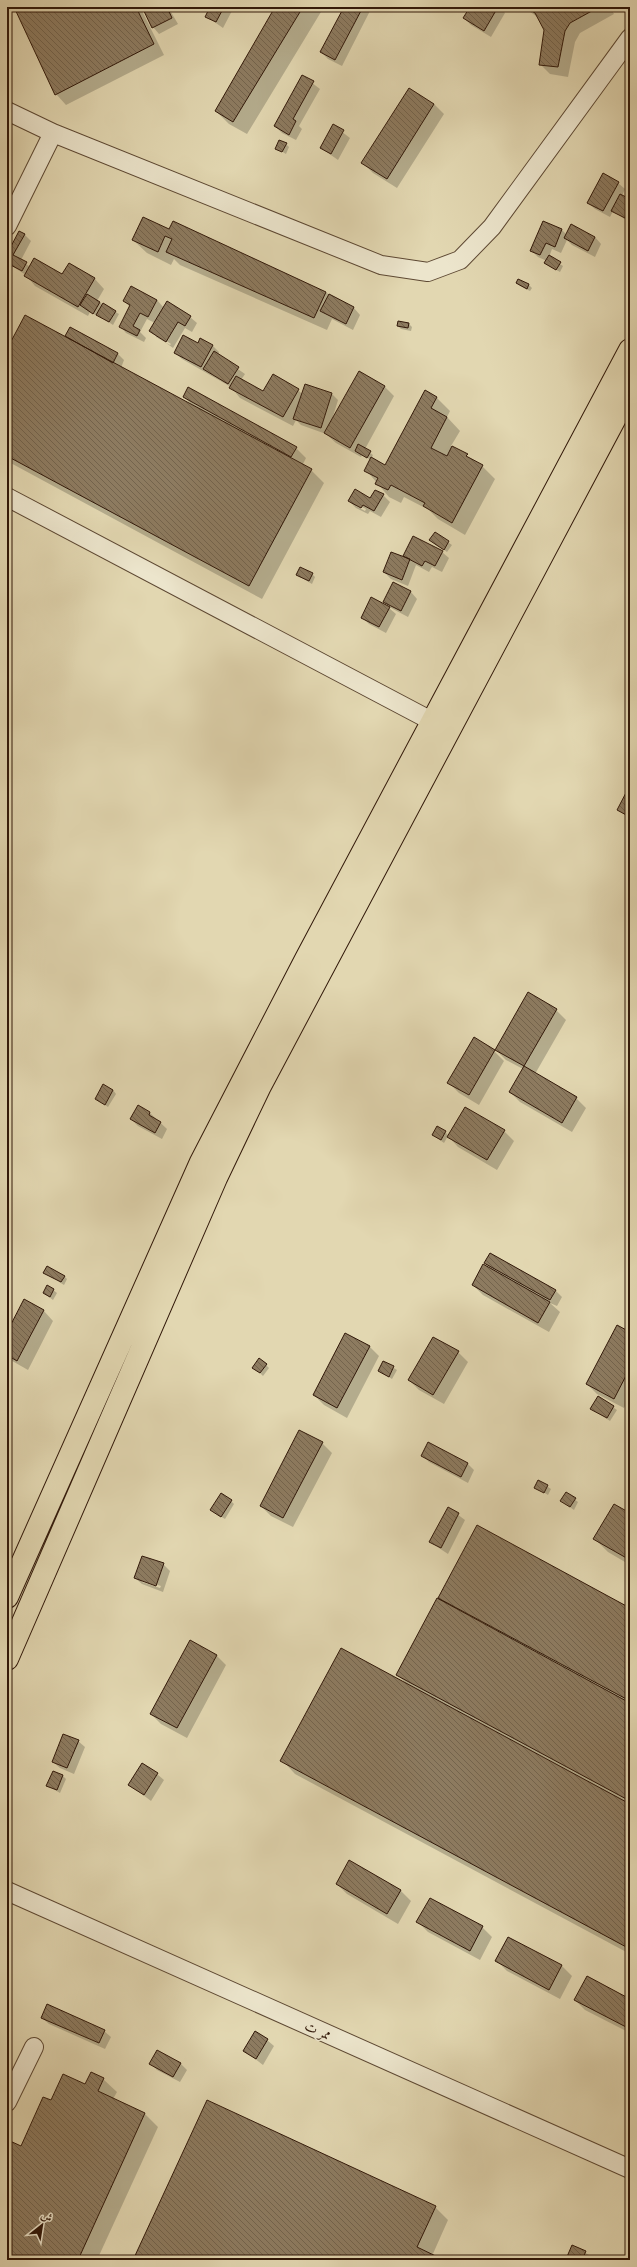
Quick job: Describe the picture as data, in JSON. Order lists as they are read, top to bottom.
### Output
{
  "streets": {
    "lane": ["ممر ت"]
  },
  "north": "top right"
}
